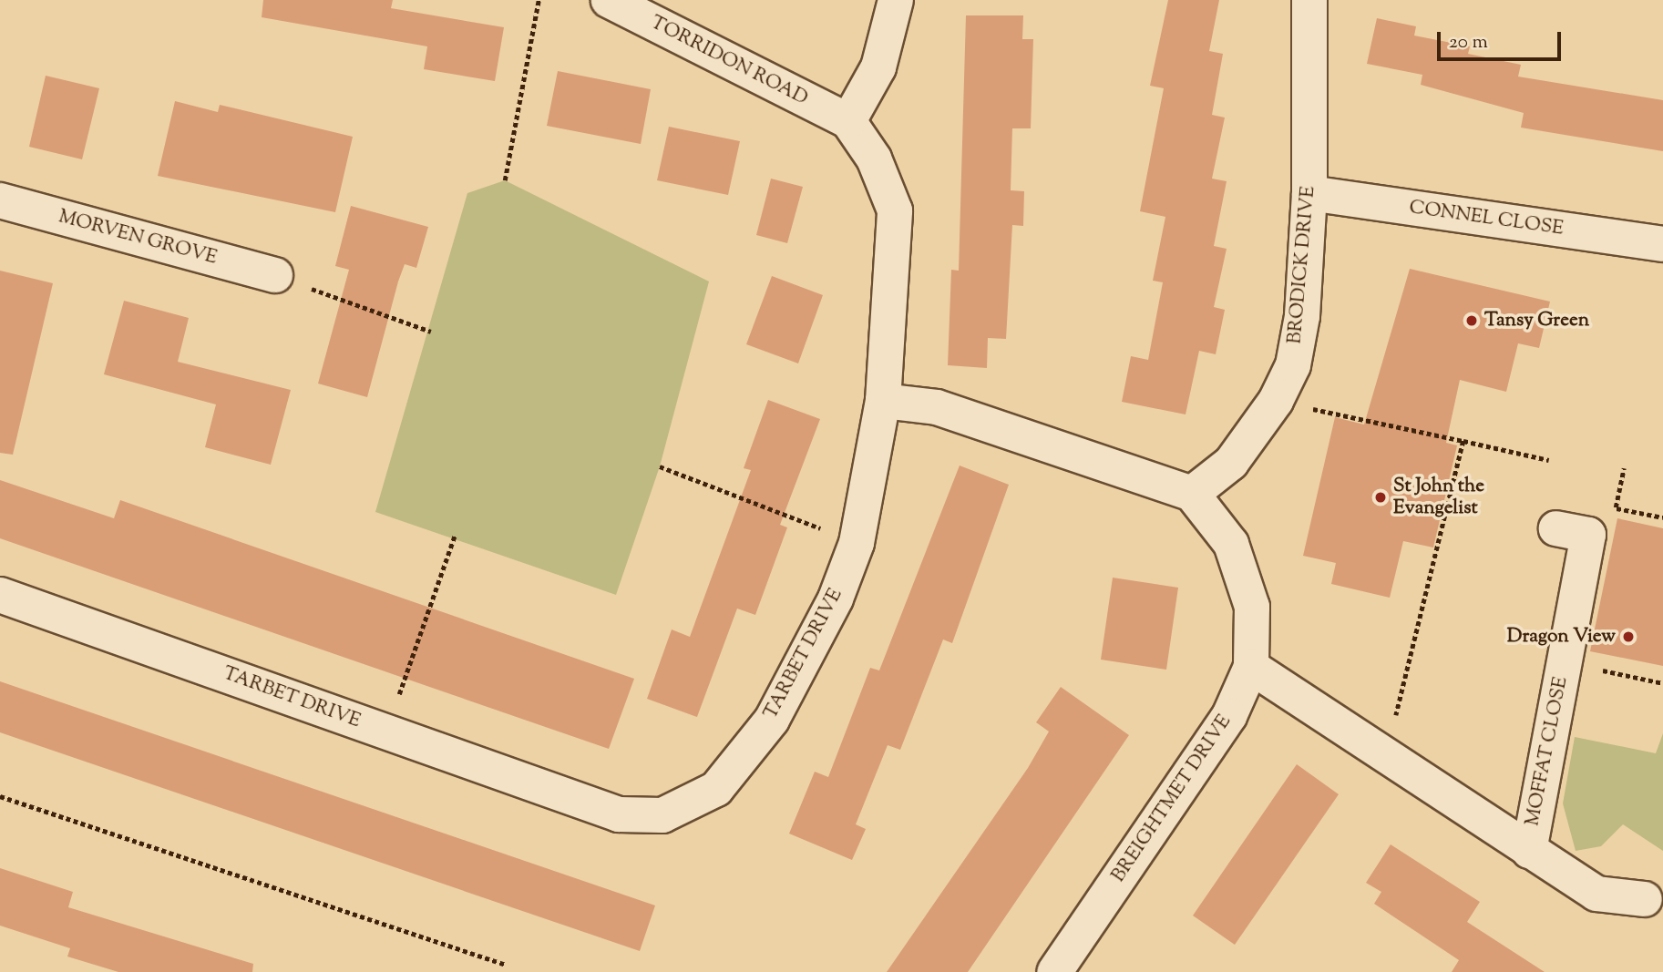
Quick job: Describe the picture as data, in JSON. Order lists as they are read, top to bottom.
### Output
{
  "streets": {
    "street": [
      "TORRIDON ROAD",
      "CONNEL CLOSE",
      "MORVEN GROVE",
      "BRODICK DRIVE",
      "TARBET DRIVE",
      "MOFFAT CLOSE",
      "BREIGHTMET DRIVE"
    ]
  },
  "crossings": [
    ["TORRIDON ROAD", "TARBET DRIVE"],
    ["CONNEL CLOSE", "BRODICK DRIVE"],
    ["BRODICK DRIVE", "BREIGHTMET DRIVE"],
    ["MOFFAT CLOSE", "BREIGHTMET DRIVE"]
  ],
  "places": ["Tansy Green", "St John the Evangelist", "Dragon View"],
  "scale_bar": "20 m"
}
